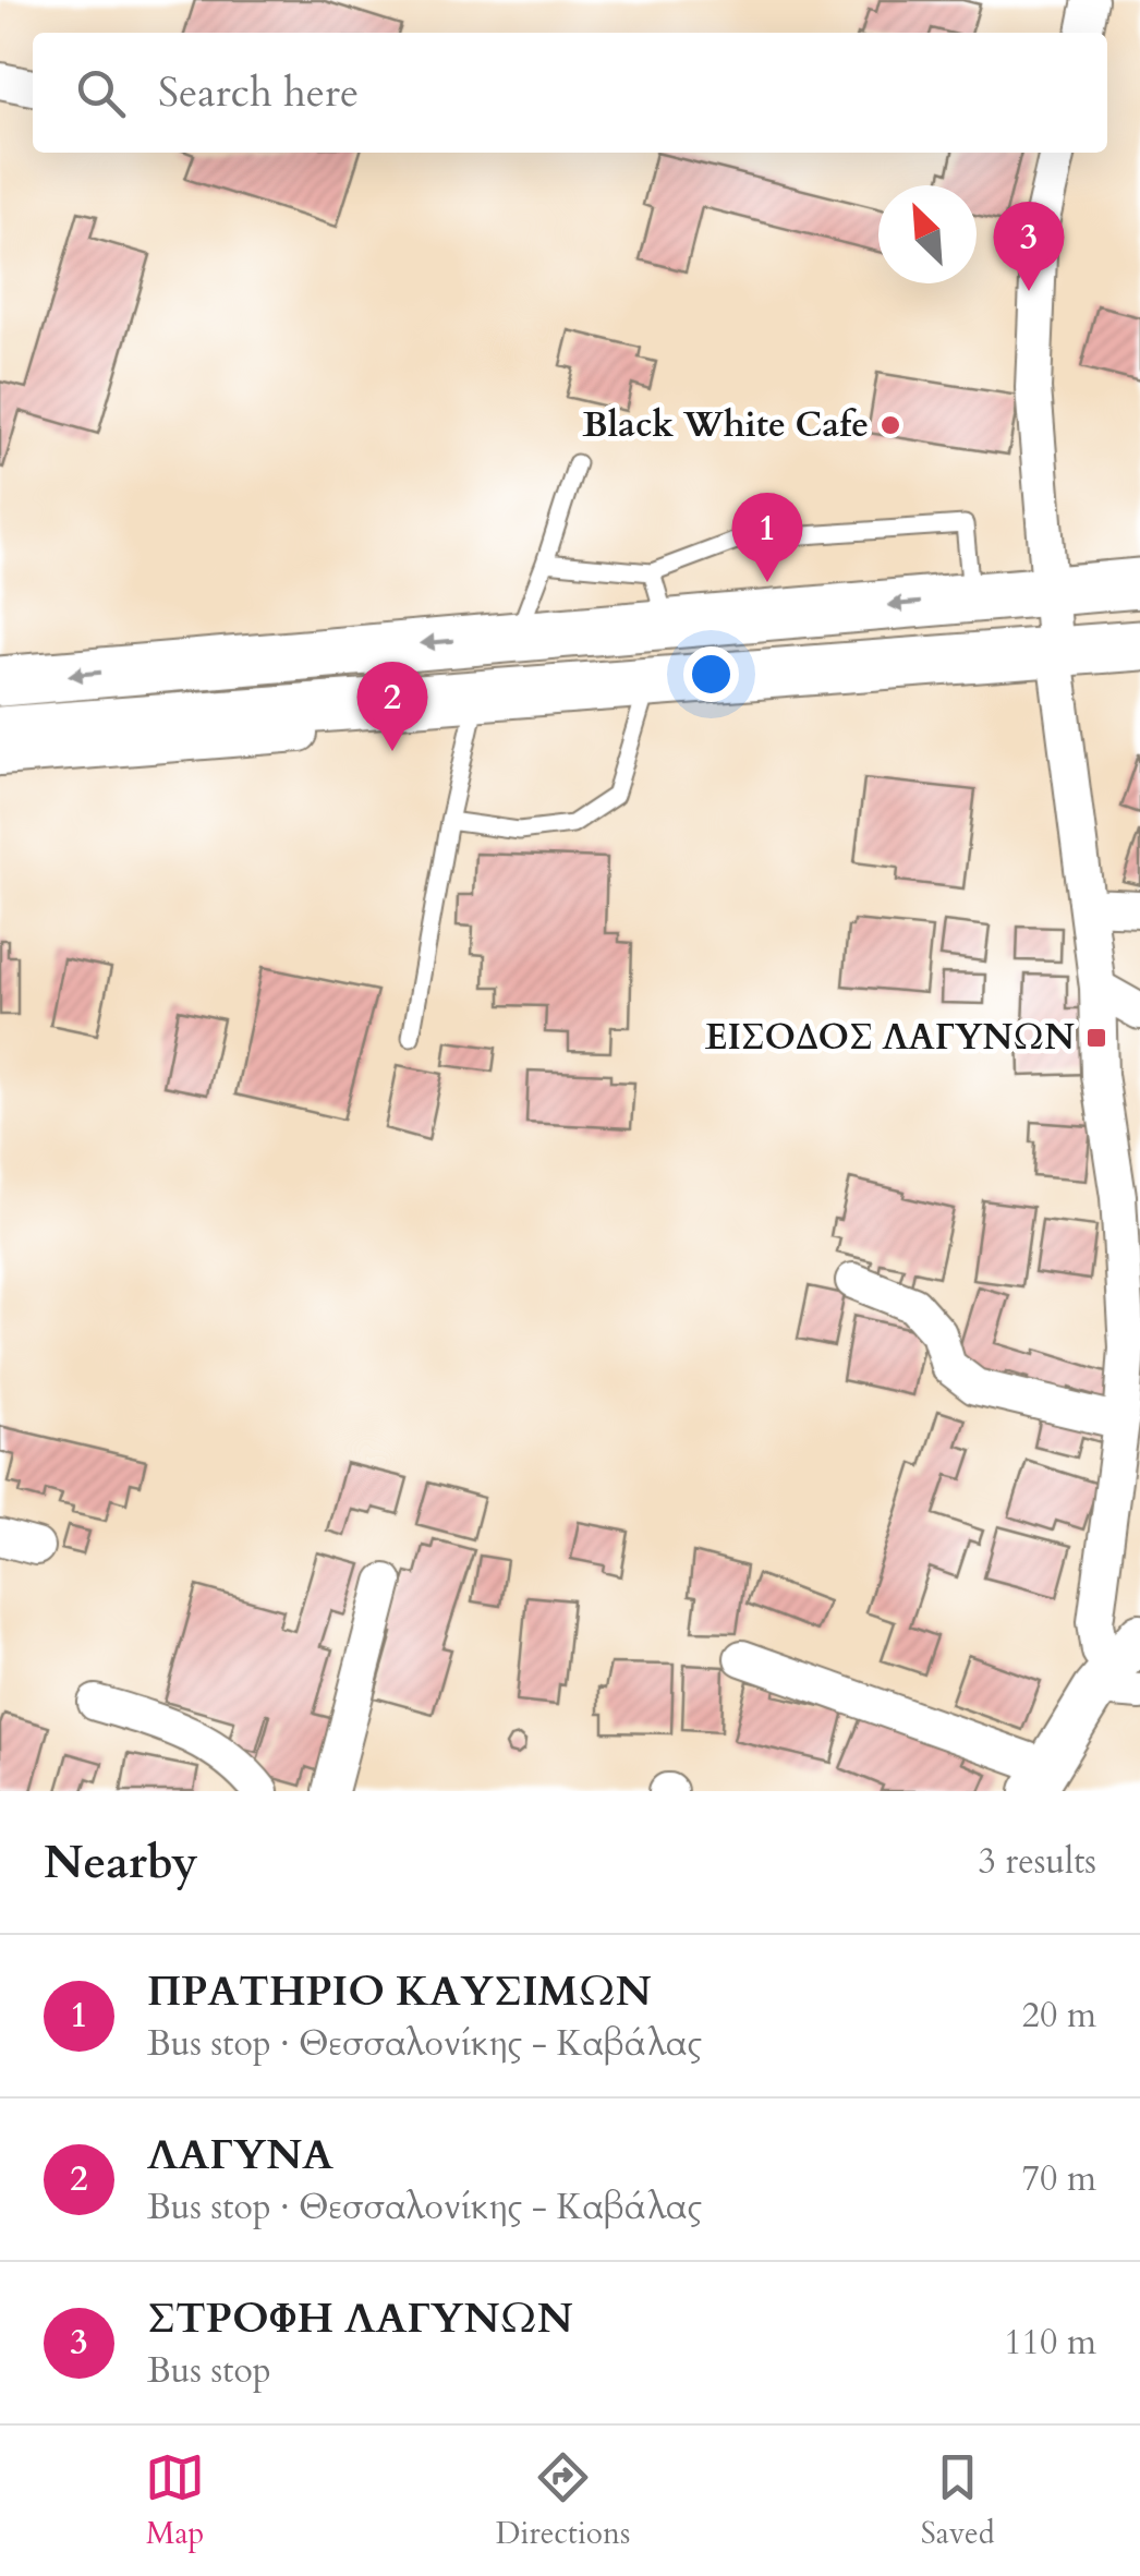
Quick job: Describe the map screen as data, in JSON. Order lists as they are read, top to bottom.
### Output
{
  "places": {
    "other": ["Black White Cafe"],
    "transit": ["ΕΙΣΟΔΟΣ ΛΑΓΥΝΩΝ"]
  },
  "north": "top left",
  "page": {
    "search": "Search here",
    "pins": ["3", "1", "2"],
    "heading": ["Nearby", "3 results"],
    "list": [
      {
        "mark": "1",
        "name": "ΠΡΑΤΗΡΙΟ ΚΑΥΣΙΜΩΝ",
        "note": "Bus stop · Θεσσαλονίκης - Καβάλας",
        "value": "20 m"
      },
      {
        "mark": "2",
        "name": "ΛΑΓΥΝΑ",
        "note": "Bus stop · Θεσσαλονίκης - Καβάλας",
        "value": "70 m"
      },
      {
        "mark": "3",
        "name": "ΣΤΡΟΦΗ ΛΑΓΥΝΩΝ",
        "note": "Bus stop",
        "value": "110 m"
      }
    ],
    "nav": ["Map", "Directions", "Saved"]
  }
}
